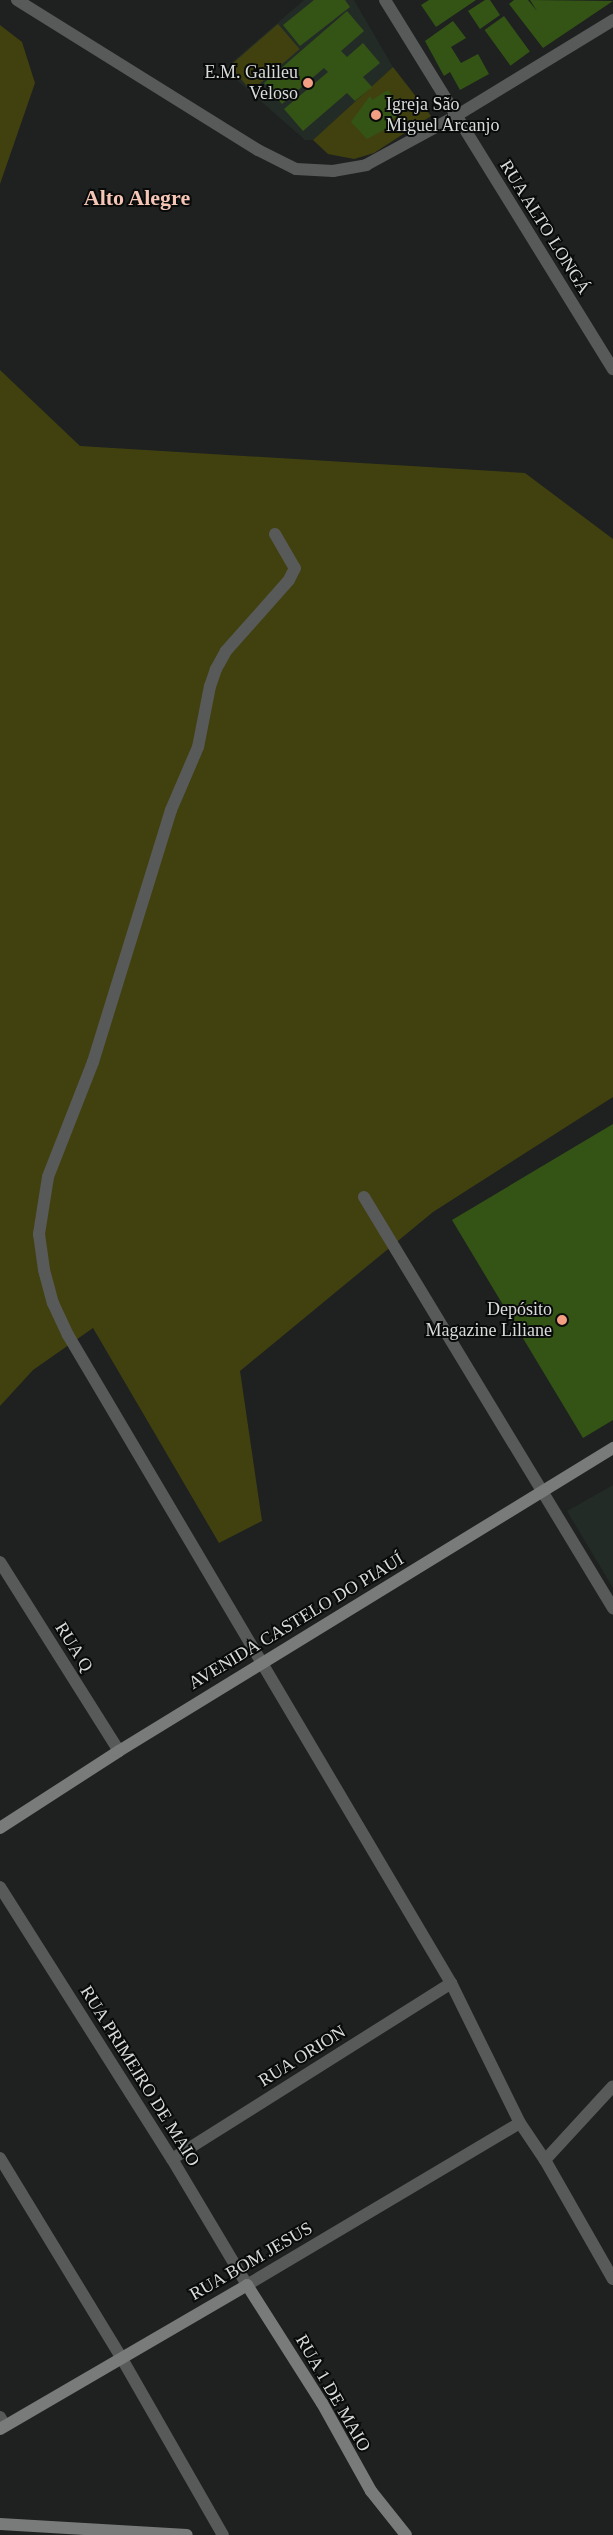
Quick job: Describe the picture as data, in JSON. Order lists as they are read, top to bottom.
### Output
{
  "streets": {
    "main road": ["AVENIDA CASTELO DO PIAUÍ", "RUA BOM JESUS", "RUA 1 DE MAIO"],
    "street": [
      "RUA ALTO LONGÁ",
      "RUA Q",
      "RUA ORION",
      "RUA PRIMEIRO DE MAIO"
    ]
  },
  "crossings": [
    ["AVENIDA CASTELO DO PIAUÍ", "RUA Q"],
    ["RUA ORION", "RUA PRIMEIRO DE MAIO"],
    ["RUA PRIMEIRO DE MAIO", "RUA BOM JESUS"],
    ["RUA PRIMEIRO DE MAIO", "RUA 1 DE MAIO"],
    ["RUA BOM JESUS", "RUA 1 DE MAIO"]
  ],
  "districts": ["Alto Alegre"],
  "places": ["E.M. Galileu Veloso", "Igreja São Miguel Arcanjo", "Depósito Magazine Liliane"]
}
